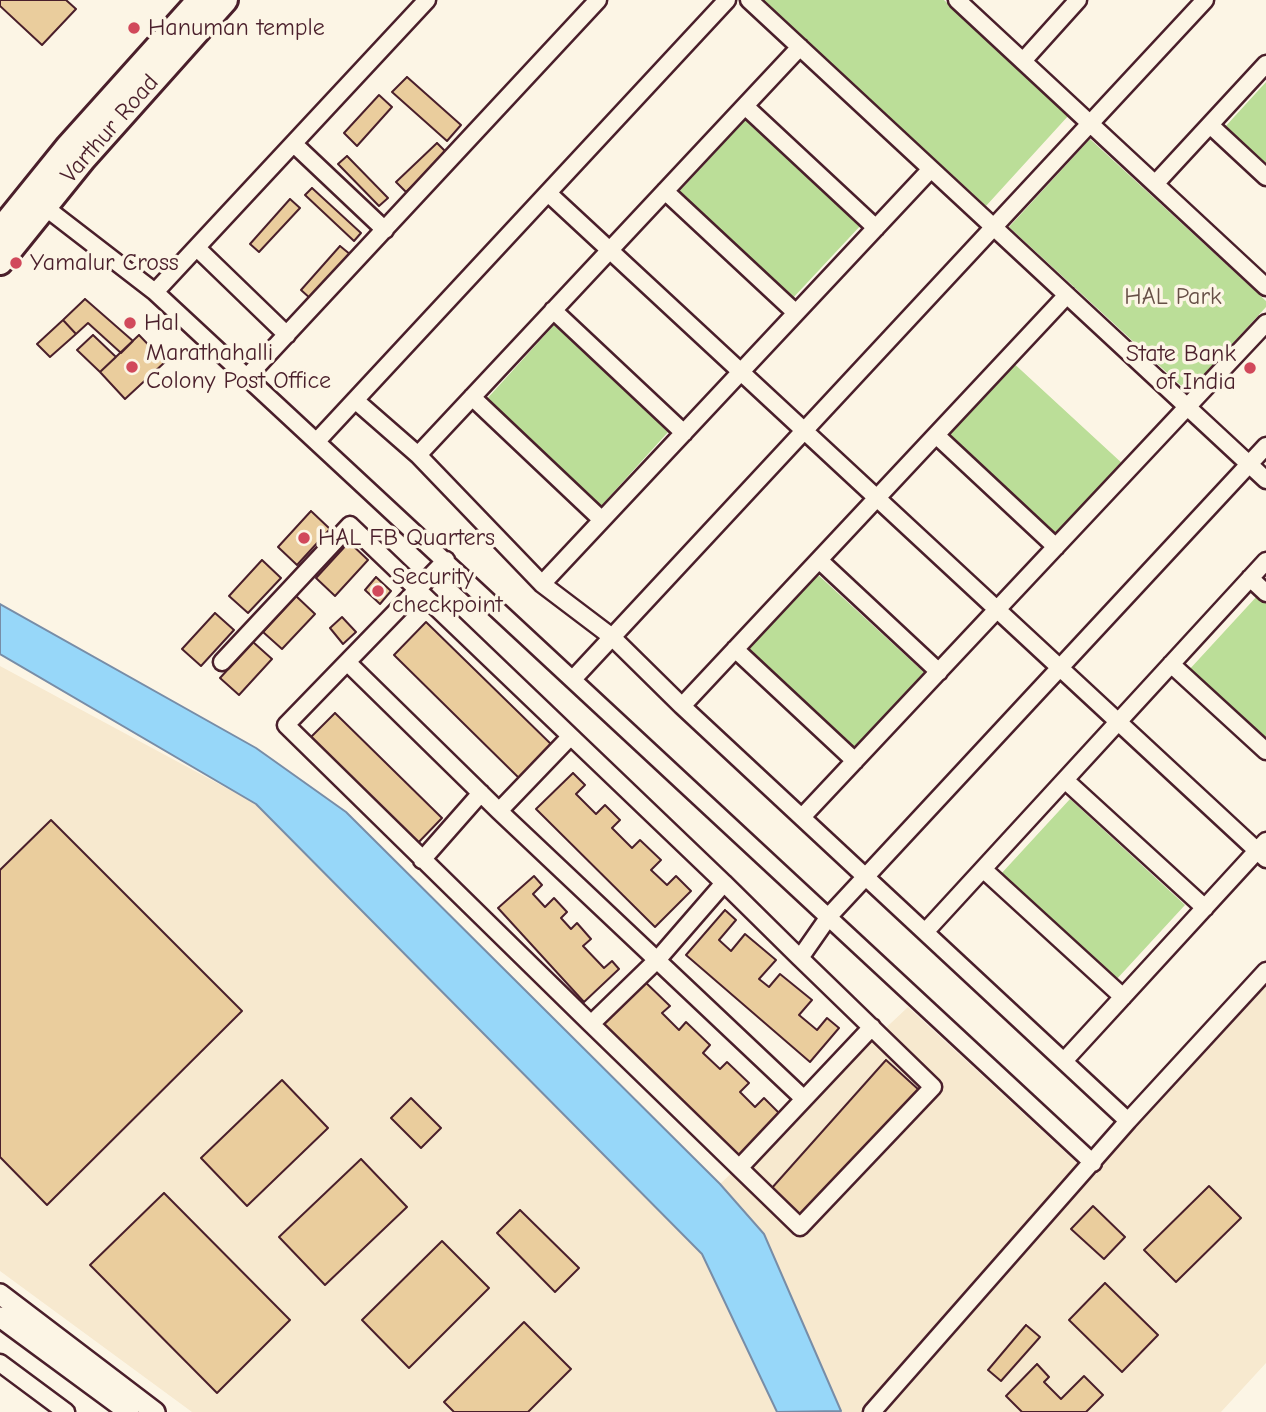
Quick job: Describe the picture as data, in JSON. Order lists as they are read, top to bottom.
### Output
{
  "streets": {
    "main road": ["Varthur Road"]
  },
  "parks": ["HAL Park"],
  "places": [
    "Hanuman temple",
    "Yamalur Cross",
    "Hal",
    "Marathahalli Colony Post Office",
    "State Bank of India",
    "HAL FB Quarters",
    "Security checkpoint"
  ]
}
